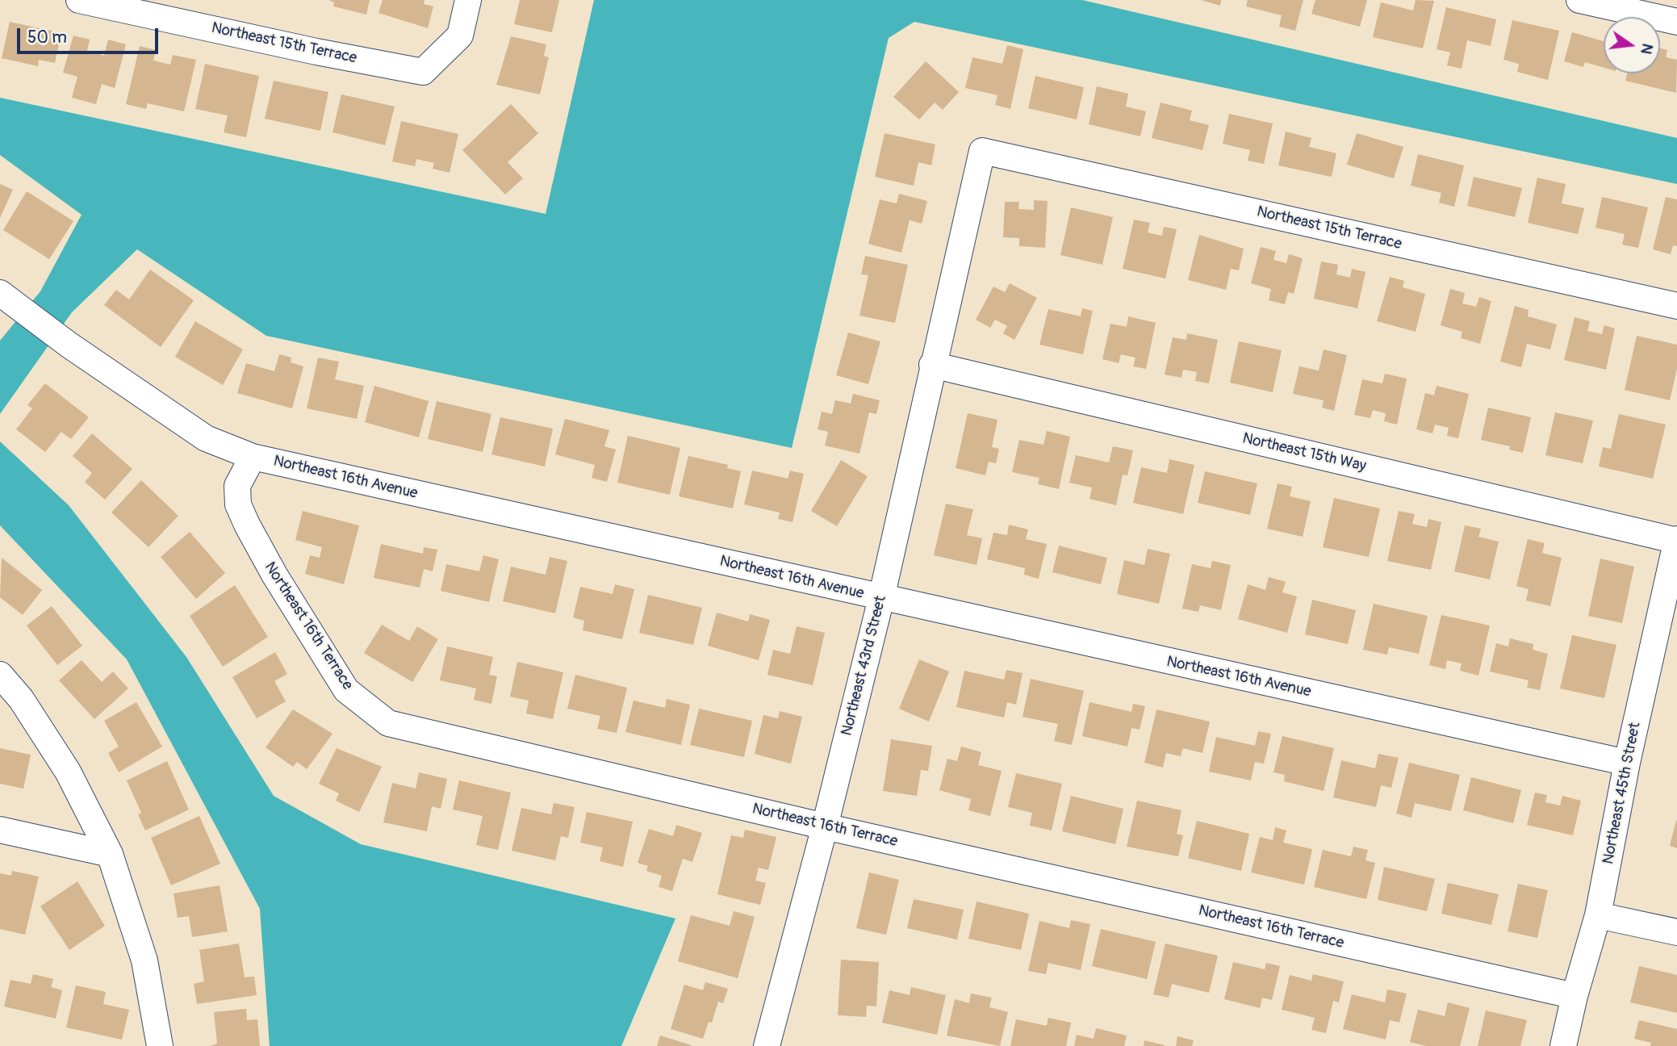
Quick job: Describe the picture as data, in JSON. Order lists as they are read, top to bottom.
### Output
{
  "streets": {
    "street": [
      "Northeast 15th Terrace",
      "Northeast 15th Way",
      "Northeast 16th Avenue",
      "Northeast 16th Terrace",
      "Northeast 43rd Street",
      "Northeast 45th Street"
    ]
  },
  "crossings": [
    ["Northeast 15th Terrace", "Northeast 43rd Street"],
    ["Northeast 15th Way", "Northeast 43rd Street"],
    ["Northeast 15th Way", "Northeast 45th Street"],
    ["Northeast 16th Avenue", "Northeast 16th Terrace"],
    ["Northeast 16th Avenue", "Northeast 43rd Street"],
    ["Northeast 16th Avenue", "Northeast 45th Street"],
    ["Northeast 16th Terrace", "Northeast 43rd Street"],
    ["Northeast 16th Terrace", "Northeast 45th Street"]
  ],
  "scale_bar": "50 m",
  "north": "right"
}
